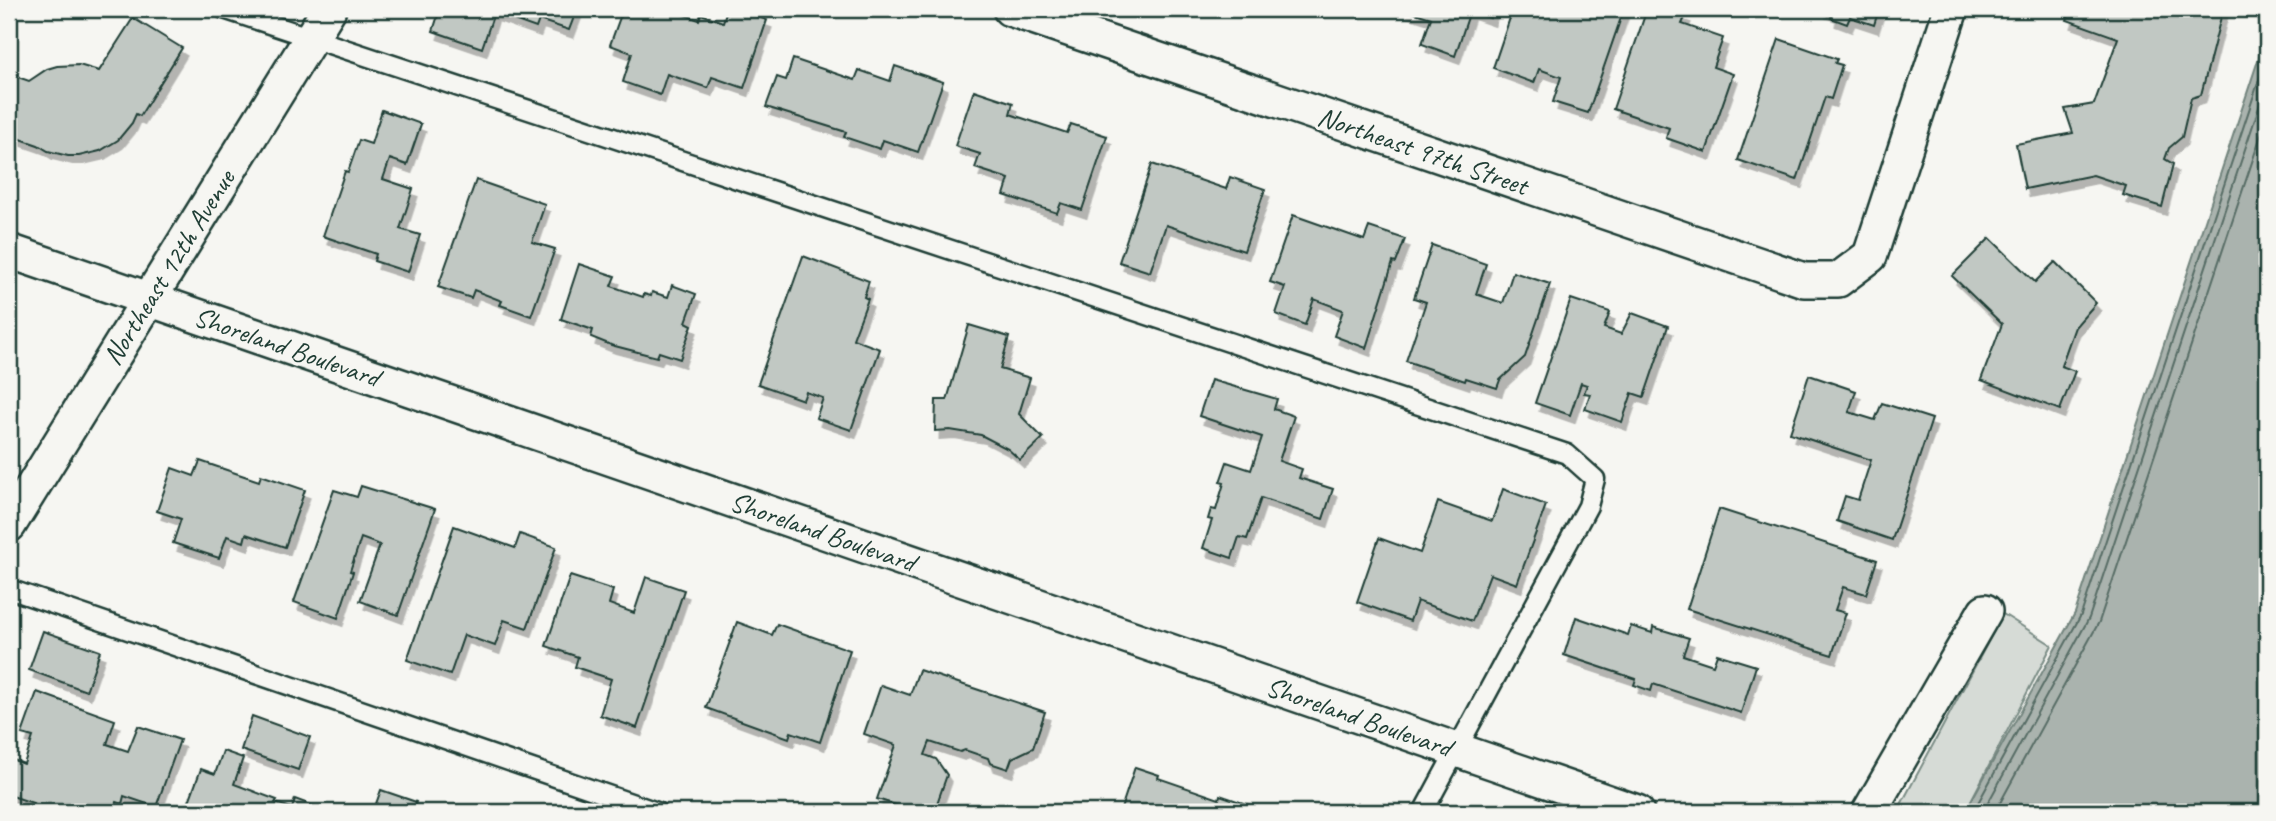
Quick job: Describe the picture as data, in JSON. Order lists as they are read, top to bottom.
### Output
{
  "streets": {
    "street": ["Northeast 97th Street", "Northeast 12th Avenue", "Shoreland Boulevard"]
  },
  "crossings": [
    ["Northeast 12th Avenue", "Shoreland Boulevard"]
  ]
}
